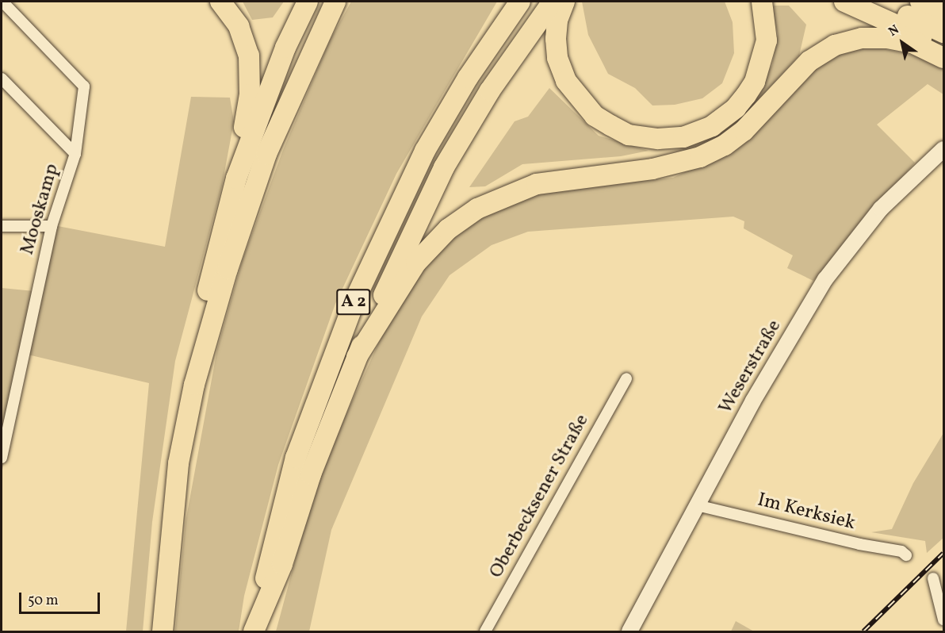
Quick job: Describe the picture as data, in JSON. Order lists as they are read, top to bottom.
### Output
{
  "streets": {
    "highway": ["A 2"],
    "street": [
      "Mooskamp",
      "Weserstraße",
      "Oberbecksener Straße",
      "Im Kerksiek"
    ]
  },
  "crossings": [
    ["Weserstraße", "Im Kerksiek"]
  ],
  "scale_bar": "50 m",
  "north": "top left"
}
